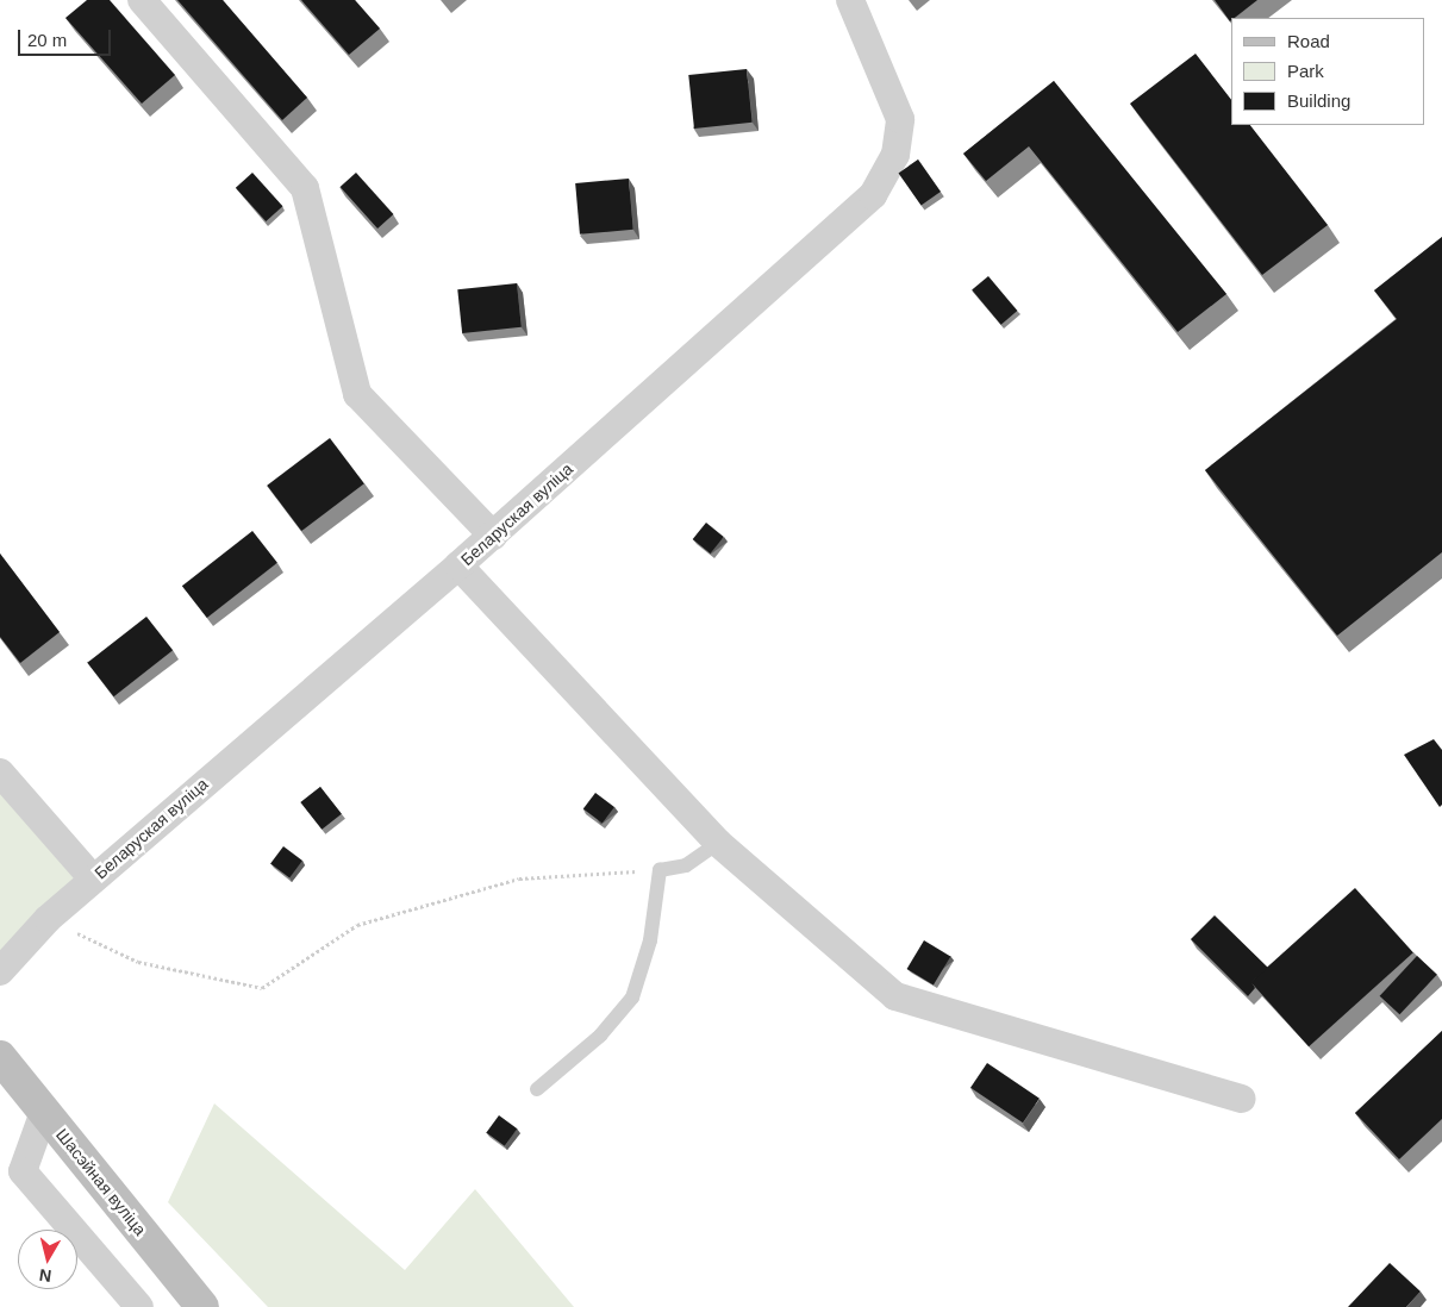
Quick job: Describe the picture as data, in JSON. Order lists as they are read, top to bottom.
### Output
{
  "streets": {
    "main road": ["Шасэйная вуліца"],
    "street": ["Беларуская вуліца"]
  },
  "legend": ["Road", "Park", "Building"],
  "scale_bar": "20 m",
  "north": "bottom"
}
